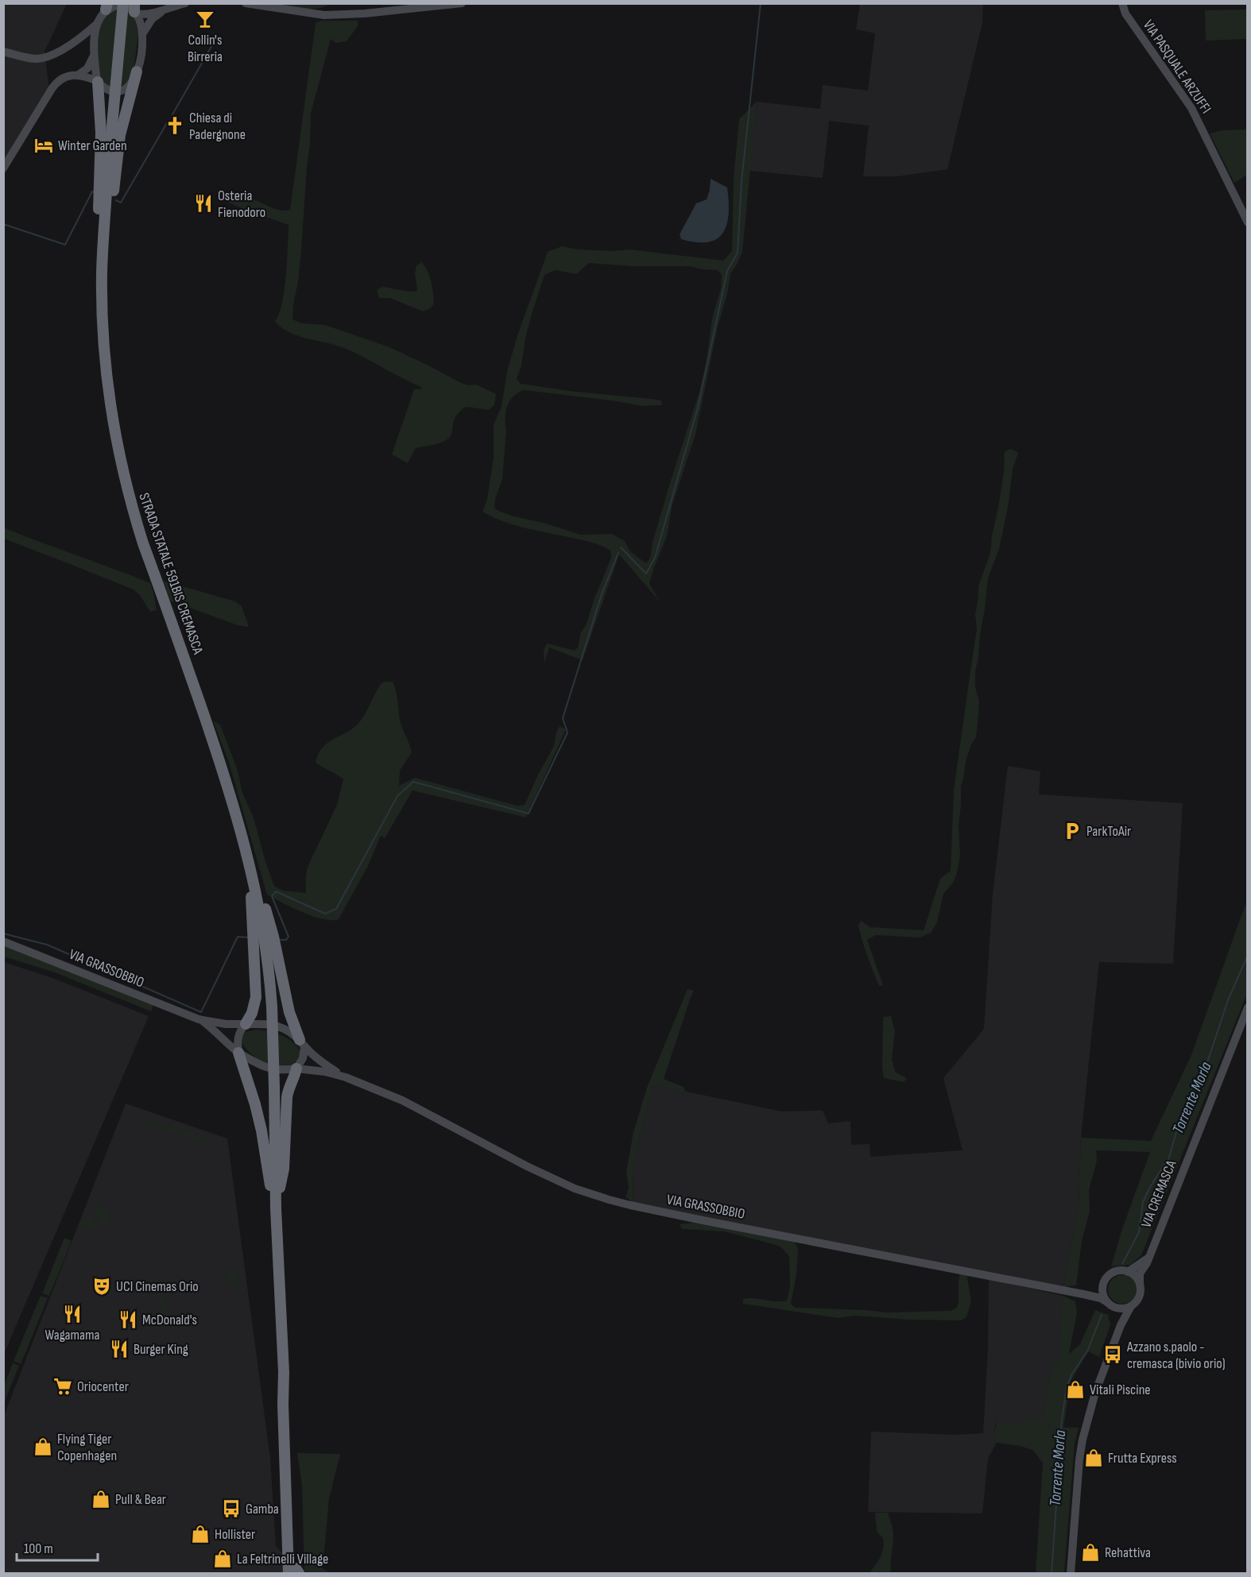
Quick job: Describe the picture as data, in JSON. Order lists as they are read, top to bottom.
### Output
{
  "streets": {
    "highway": ["STRADA STATALE 591BIS CREMASCA"],
    "street": ["VIA PASQUALE ARZUFFI", "VIA GRASSOBBIO", "VIA CREMASCA"]
  },
  "crossings": [
    ["VIA GRASSOBBIO", "VIA CREMASCA"]
  ],
  "water": ["Torrente Morla"],
  "places": {
    "bar": ["Collin's Birreria"],
    "church": ["Chiesa di Padergnone"],
    "hotel": ["Winter Garden"],
    "restaurant": [
      "Osteria Fienodoro",
      "Wagamama",
      "McDonald's",
      "Burger King"
    ],
    "parking": ["ParkToAir"],
    "theatre": ["UCI Cinemas Orio"],
    "bus stop": ["Azzano s.paolo - cremasca (bivio orio)", "Gamba"],
    "supermarket": ["Oriocenter"],
    "shop": [
      "Vitali Piscine",
      "Flying Tiger Copenhagen",
      "Frutta Express",
      "Pull & Bear",
      "Hollister",
      "Rehattiva",
      "La Feltrinelli Village"
    ]
  },
  "scale_bar": "100 m"
}
